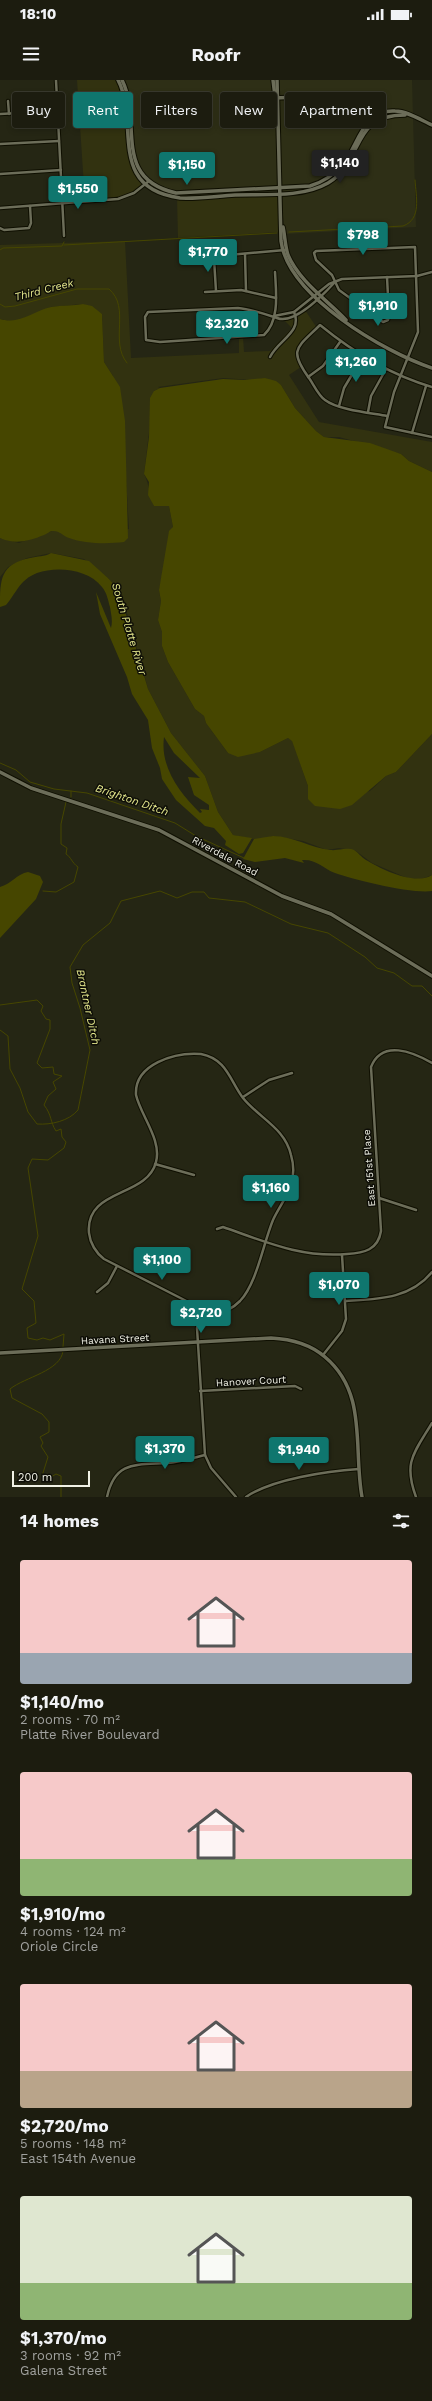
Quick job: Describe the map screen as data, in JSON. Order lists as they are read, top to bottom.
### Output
{
  "streets": {
    "street": [
      "Riverdale Road",
      "East 151st Place",
      "Havana Street",
      "Hanover Court"
    ]
  },
  "water": [
    "Third Creek",
    "South Platte River",
    "Brighton Ditch",
    "Brantner Ditch"
  ],
  "scale_bar": "200 m",
  "page": {
    "status": "18:10",
    "header": "Roofr",
    "chip": [
      "Buy",
      "Rent",
      "Filters",
      "New",
      "Apartment"
    ],
    "price": [
      "$1,140",
      "$1,150",
      "$1,550",
      "$798",
      "$1,770",
      "$1,910",
      "$2,320",
      "$1,260",
      "$1,160",
      "$1,100",
      "$1,070",
      "$2,720",
      "$1,370",
      "$1,940"
    ],
    "scale": "200 m",
    "heading": "14 homes",
    "list": [
      {
        "name": "$1,140/mo",
        "note": "2 rooms · 70 m² · Platte River Boulevard"
      },
      {
        "name": "$1,910/mo",
        "note": "4 rooms · 124 m² · Oriole Circle"
      },
      {
        "name": "$2,720/mo",
        "note": "5 rooms · 148 m² · East 154th Avenue"
      },
      {
        "name": "$1,370/mo",
        "note": "3 rooms · 92 m² · Galena Street"
      }
    ]
  }
}
